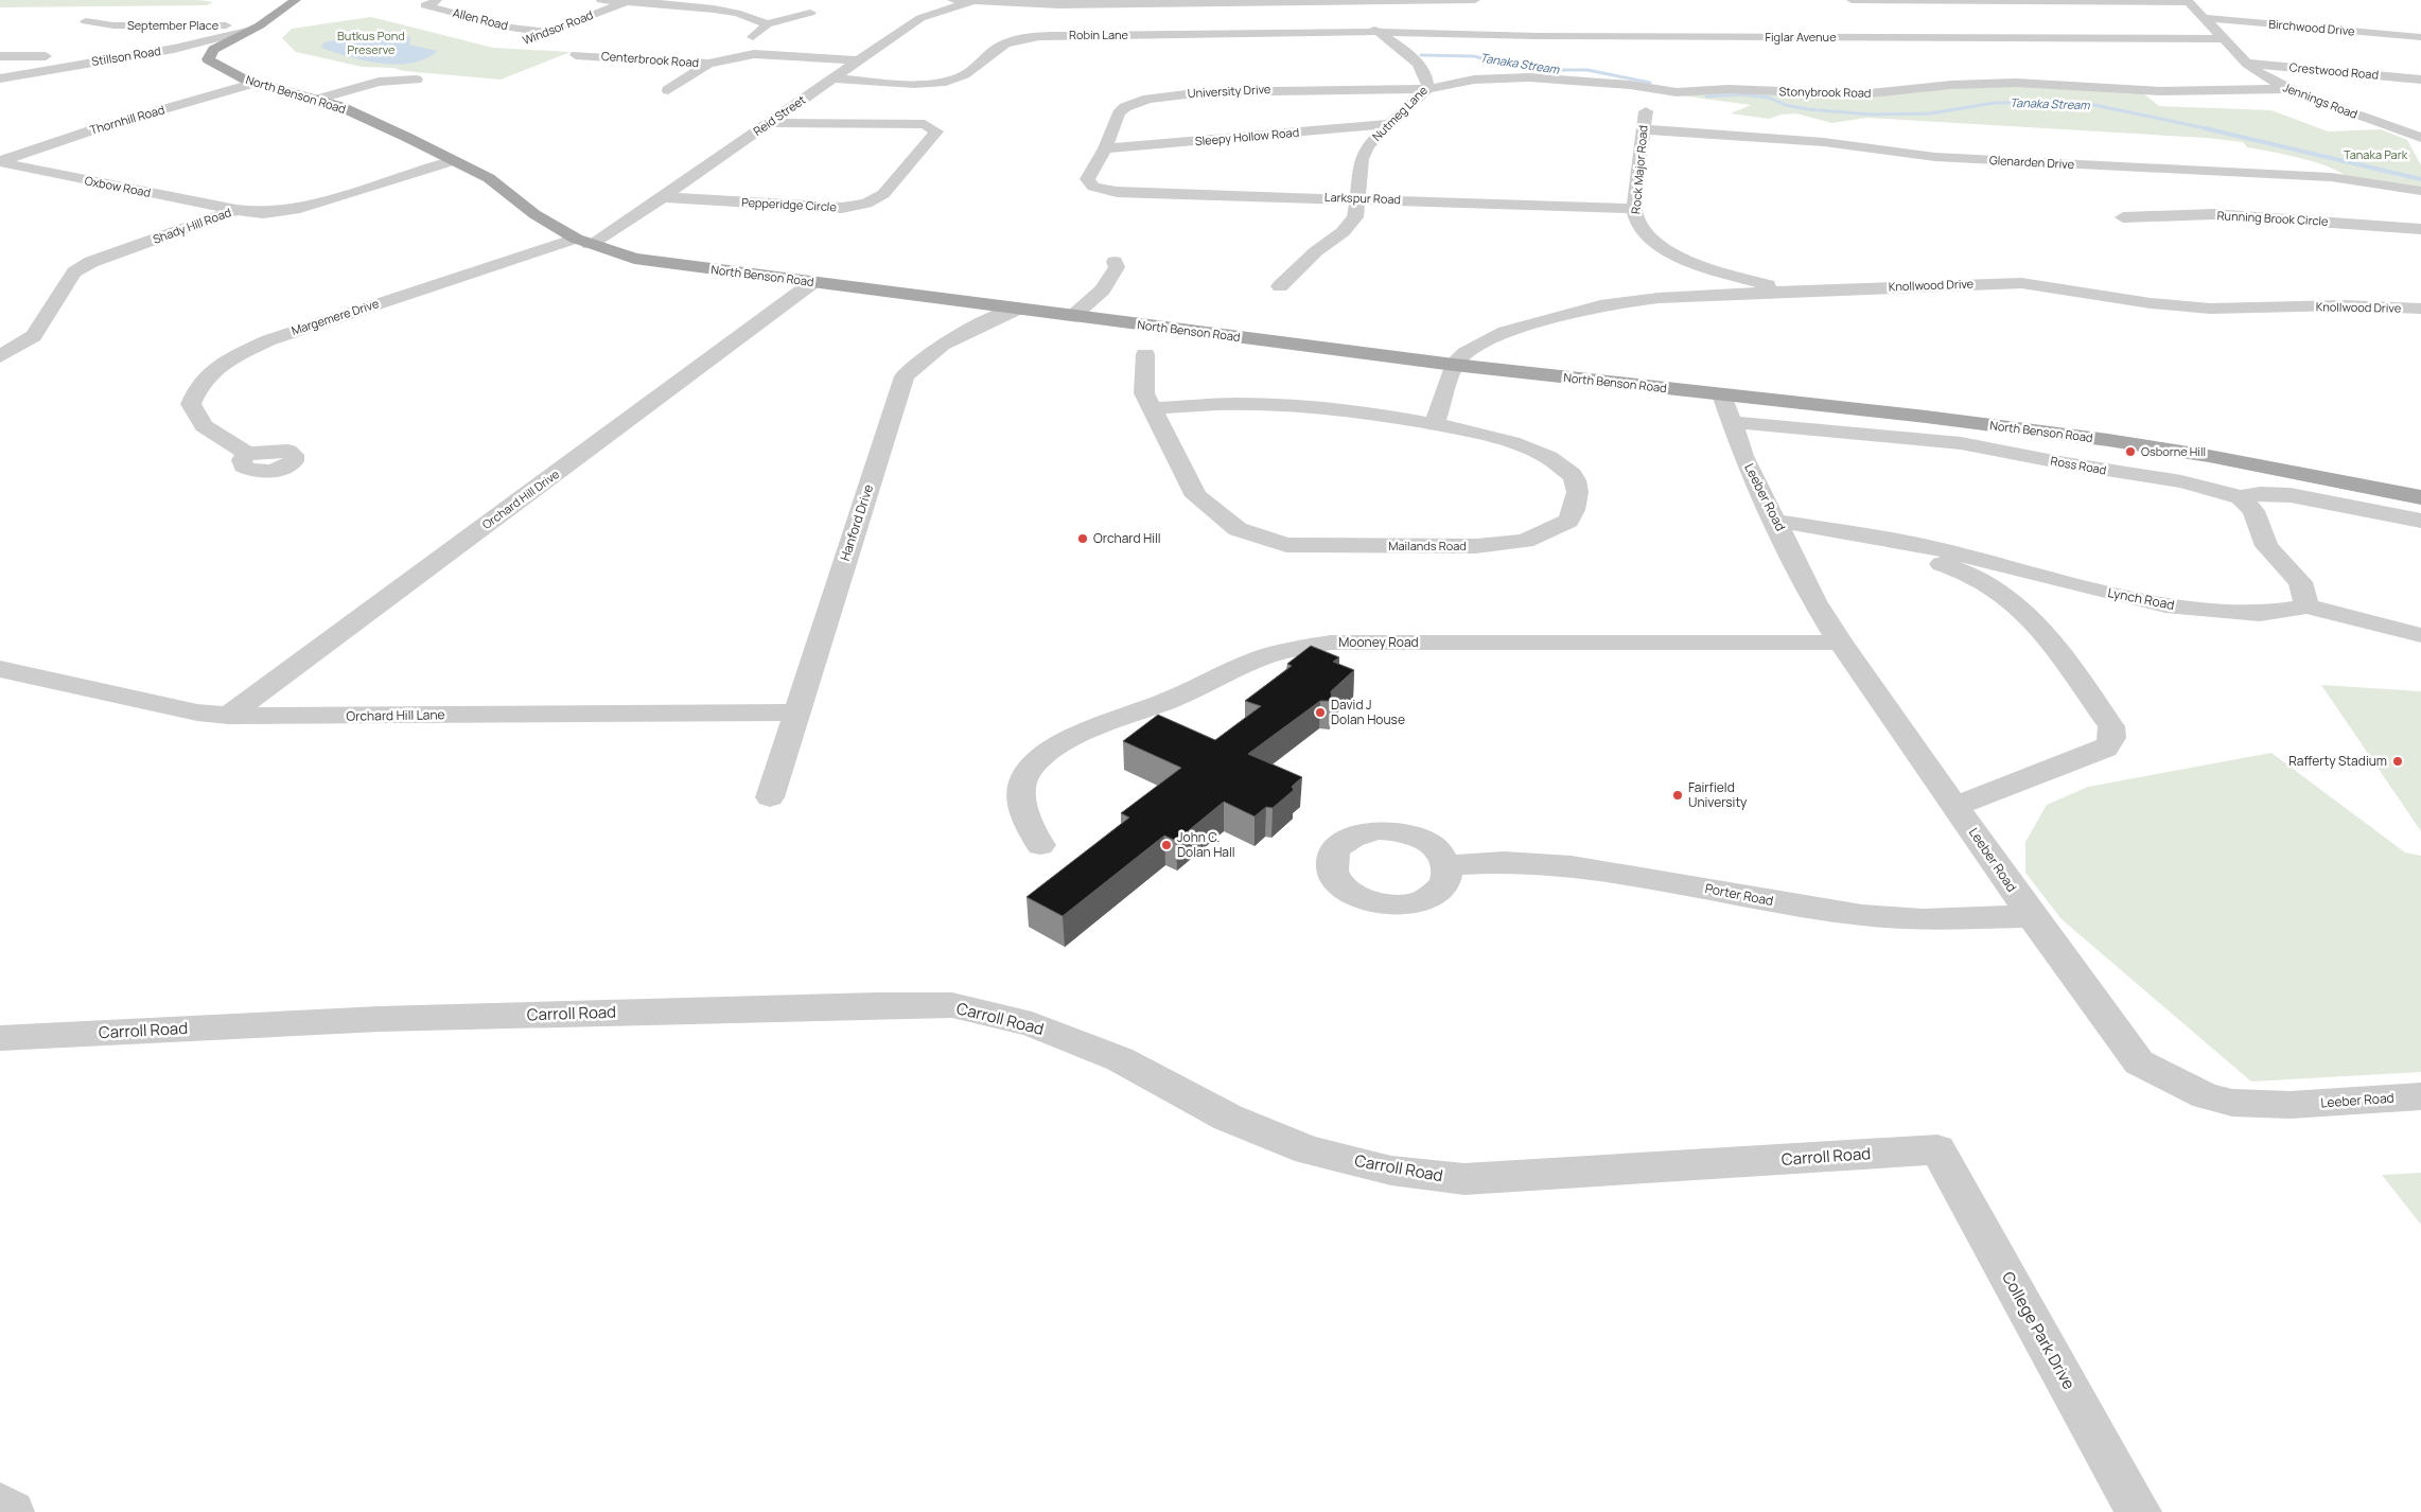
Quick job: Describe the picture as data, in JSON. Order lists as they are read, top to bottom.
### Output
{
  "streets": {
    "main road": ["Stillson Road", "North Benson Road"],
    "street": [
      "Allen Road",
      "September Place",
      "Windsor Road",
      "Birchwood Drive",
      "Robin Lane",
      "Figlar Avenue",
      "Centerbrook Road",
      "Crestwood Road",
      "University Drive",
      "Stonybrook Road",
      "Jennings Road",
      "Nutmeg Lane",
      "Reid Street",
      "Thornhill Road",
      "Sleepy Hollow Road",
      "Glenarden Drive",
      "Rock Major Road",
      "Oxbow Road",
      "Larkspur Road",
      "Pepperidge Circle",
      "Running Brook Circle",
      "Shady Hill Road",
      "Knollwood Drive",
      "Margemere Drive",
      "Ross Road",
      "Leeber Road",
      "Orchard Hill Drive",
      "Hanford Drive",
      "Mailands Road",
      "Lynch Road",
      "Mooney Road",
      "Orchard Hill Lane",
      "Porter Road",
      "Carroll Road",
      "College Park Drive"
    ]
  },
  "crossings": [
    ["Allen Road", "Windsor Road"],
    ["September Place", "Stillson Road"],
    ["Birchwood Drive", "Jennings Road"],
    ["Robin Lane", "Figlar Avenue"],
    ["Robin Lane", "Nutmeg Lane"],
    ["Robin Lane", "Reid Street"],
    ["Figlar Avenue", "Jennings Road"],
    ["Figlar Avenue", "Nutmeg Lane"],
    ["Stillson Road", "North Benson Road"],
    ["Centerbrook Road", "Reid Street"],
    ["Crestwood Road", "Jennings Road"],
    ["University Drive", "Stonybrook Road"],
    ["University Drive", "Nutmeg Lane"],
    ["University Drive", "Sleepy Hollow Road"],
    ["University Drive", "Larkspur Road"],
    ["Stonybrook Road", "Jennings Road"],
    ["Stonybrook Road", "Nutmeg Lane"],
    ["Stonybrook Road", "Rock Major Road"],
    ["North Benson Road", "Reid Street"],
    ["North Benson Road", "Thornhill Road"],
    ["North Benson Road", "Shady Hill Road"],
    ["North Benson Road", "Knollwood Drive"],
    ["North Benson Road", "Margemere Drive"],
    ["North Benson Road", "Ross Road"],
    ["North Benson Road", "Leeber Road"],
    ["North Benson Road", "Orchard Hill Drive"],
    ["North Benson Road", "Hanford Drive"],
    ["Nutmeg Lane", "Sleepy Hollow Road"],
    ["Nutmeg Lane", "Larkspur Road"],
    ["Reid Street", "Pepperidge Circle"],
    ["Reid Street", "Margemere Drive"],
    ["Thornhill Road", "Oxbow Road"],
    ["Glenarden Drive", "Rock Major Road"],
    ["Rock Major Road", "Larkspur Road"],
    ["Rock Major Road", "Knollwood Drive"],
    ["Oxbow Road", "Shady Hill Road"],
    ["Ross Road", "Leeber Road"],
    ["Leeber Road", "Lynch Road"],
    ["Leeber Road", "Mooney Road"],
    ["Leeber Road", "Porter Road"],
    ["Orchard Hill Drive", "Orchard Hill Lane"],
    ["Hanford Drive", "Orchard Hill Lane"],
    ["Carroll Road", "College Park Drive"]
  ],
  "water": ["Tanaka Stream"],
  "parks": ["Butkus Pond Preserve", "Tanaka Park"],
  "places": [
    "Osborne Hill",
    "Orchard Hill",
    "David J Dolan House",
    "Rafferty Stadium",
    "Fairfield University",
    "John C. Dolan Hall"
  ]
}
